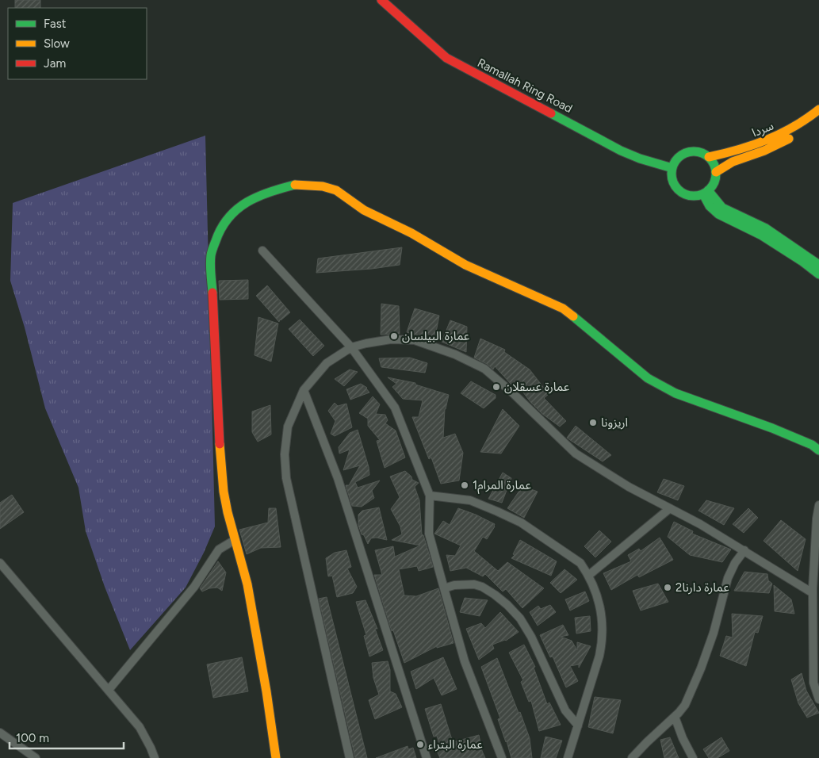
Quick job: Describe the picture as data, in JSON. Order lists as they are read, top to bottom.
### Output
{
  "streets": {
    "street": ["Ramallah Ring Road", "سردا"]
  },
  "crossings": [
    ["Ramallah Ring Road", "سردا"]
  ],
  "places": [
    "عمارة البيلسان",
    "عمارة عسقلان",
    "اريزونا",
    "عمارة المرام1",
    "عمارة دارنا2",
    "عمارة البتراء"
  ],
  "legend": ["Fast", "Slow", "Jam"],
  "scale_bar": "100 m"
}
